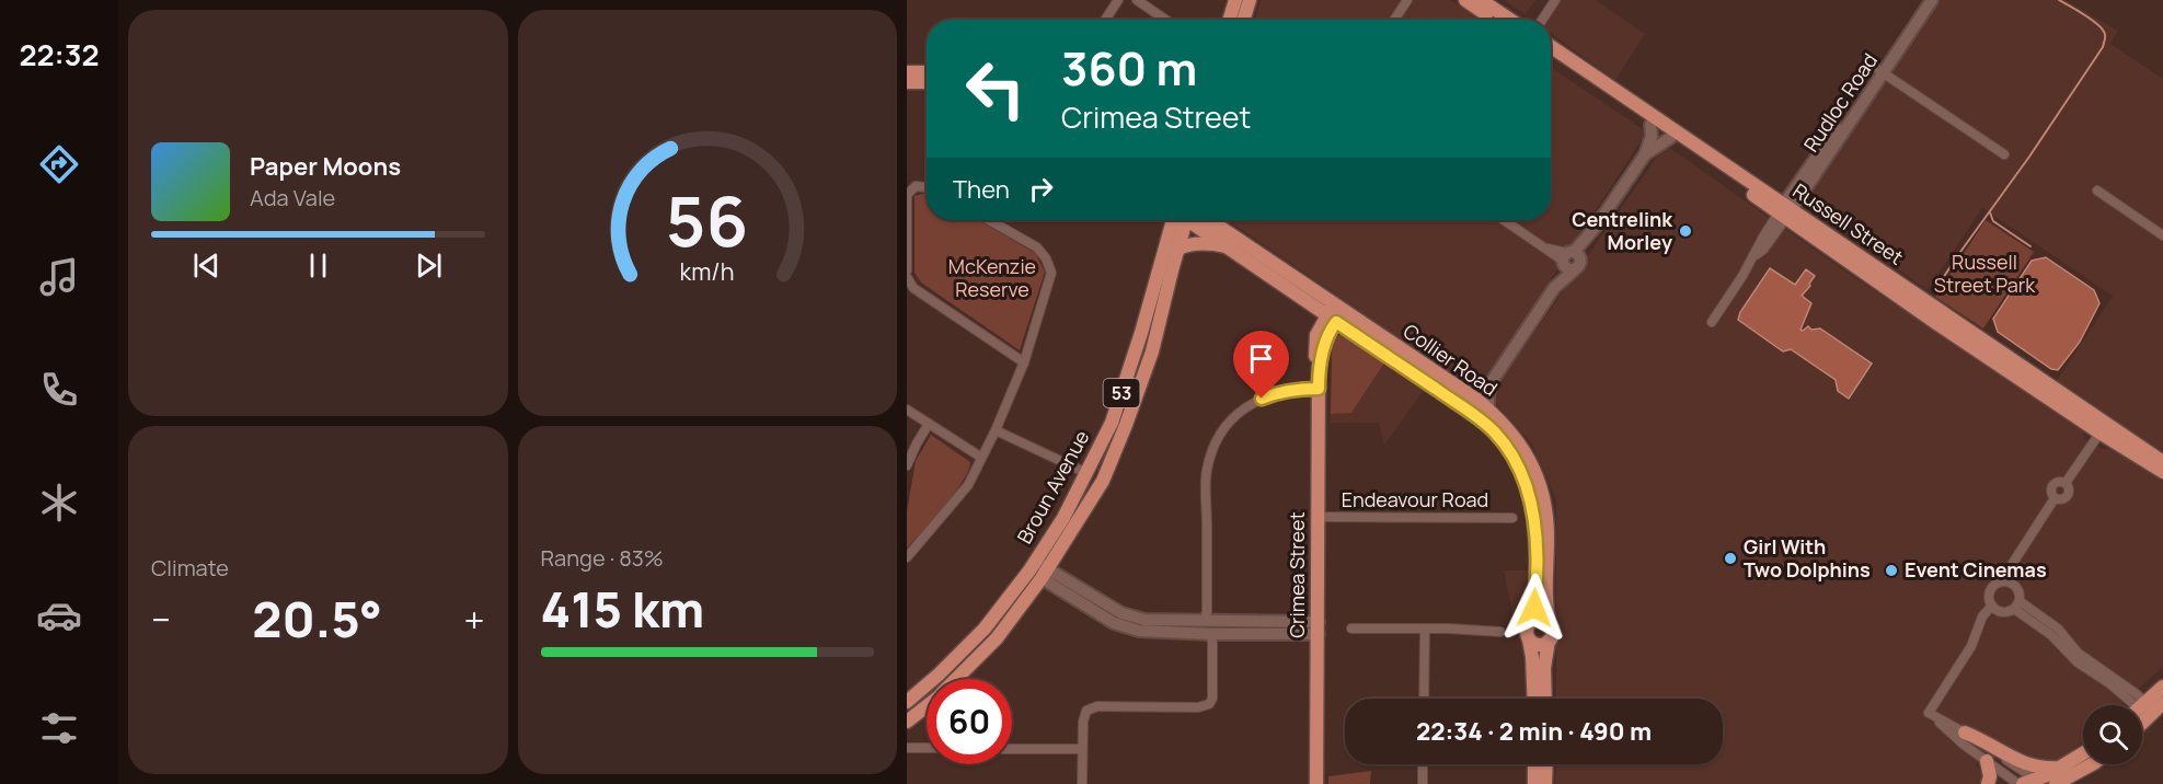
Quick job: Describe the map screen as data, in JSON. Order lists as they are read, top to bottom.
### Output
{
  "streets": {
    "main road": [
      "Russell Street",
      "Collier Road",
      "53",
      "Broun Avenue",
      "Crimea Street"
    ],
    "street": ["Rudloc Road", "Endeavour Road"]
  },
  "crossings": [
    ["Rudloc Road", "Russell Street"],
    ["Collier Road", "Crimea Street"],
    ["Endeavour Road", "Crimea Street"]
  ],
  "parks": ["Russell Street Park", "McKenzie Reserve"],
  "places": ["Centrelink Morley", "Girl With Two Dolphins", "Event Cinemas"],
  "page": {
    "tabs": "22:32",
    "turn": ["360 m", "Crimea Street"],
    "song": ["Paper Moons", "Ada Vale"],
    "then": "Then",
    "tile": [
      "Climate",
      ["Range · 83%", "415 km"]
    ],
    "heat": ["−", "20.5°", "+"],
    "limit": "60",
    "trip": "22:34 · 2 min · 490 m",
    "gauge": ["56", "km/h"]
  }
}
